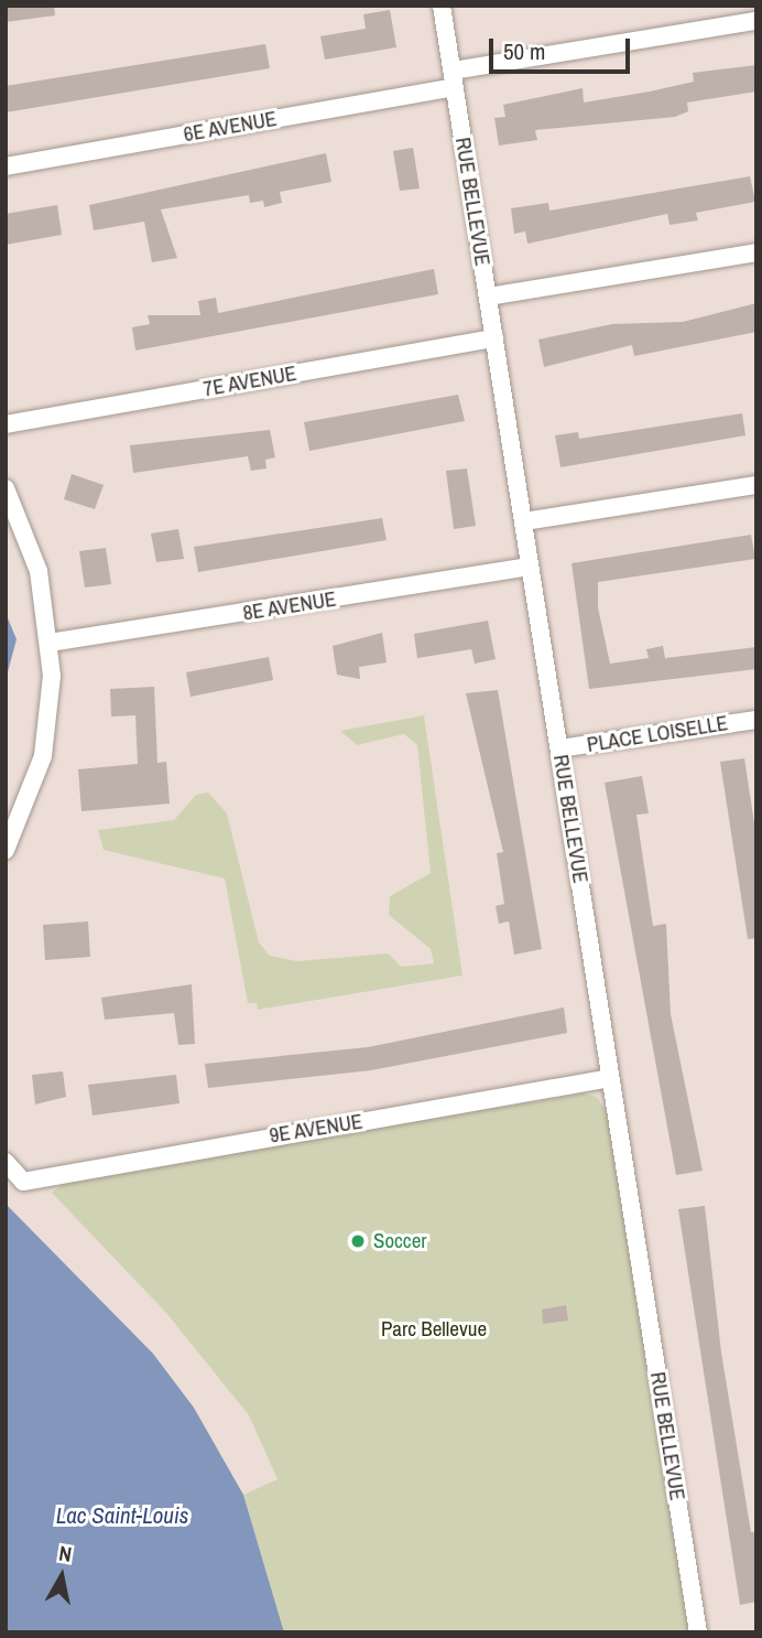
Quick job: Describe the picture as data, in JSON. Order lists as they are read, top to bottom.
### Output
{
  "streets": {
    "street": [
      "6E AVENUE",
      "RUE BELLEVUE",
      "7E AVENUE",
      "8E AVENUE",
      "PLACE LOISELLE",
      "9E AVENUE"
    ]
  },
  "crossings": [
    ["6E AVENUE", "RUE BELLEVUE"],
    ["RUE BELLEVUE", "7E AVENUE"],
    ["RUE BELLEVUE", "8E AVENUE"],
    ["RUE BELLEVUE", "PLACE LOISELLE"],
    ["RUE BELLEVUE", "9E AVENUE"]
  ],
  "water": ["Lac Saint-Louis"],
  "parks": ["Parc Bellevue"],
  "places": ["Soccer"],
  "scale_bar": "50 m",
  "north": "top"
}
